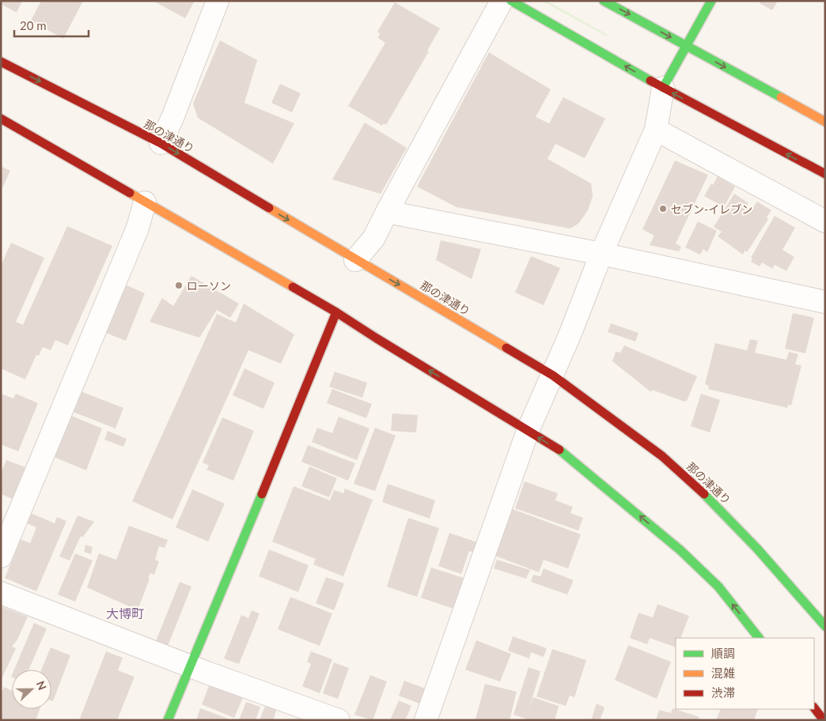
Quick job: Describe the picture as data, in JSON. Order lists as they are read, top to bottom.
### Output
{
  "streets": {
    "main road": ["那の津通り"]
  },
  "districts": ["大博町"],
  "places": ["セブン-イレブン", "ローソン"],
  "legend": ["順調", "混雑", "渋滞"],
  "scale_bar": "20 m",
  "north": "right"
}
